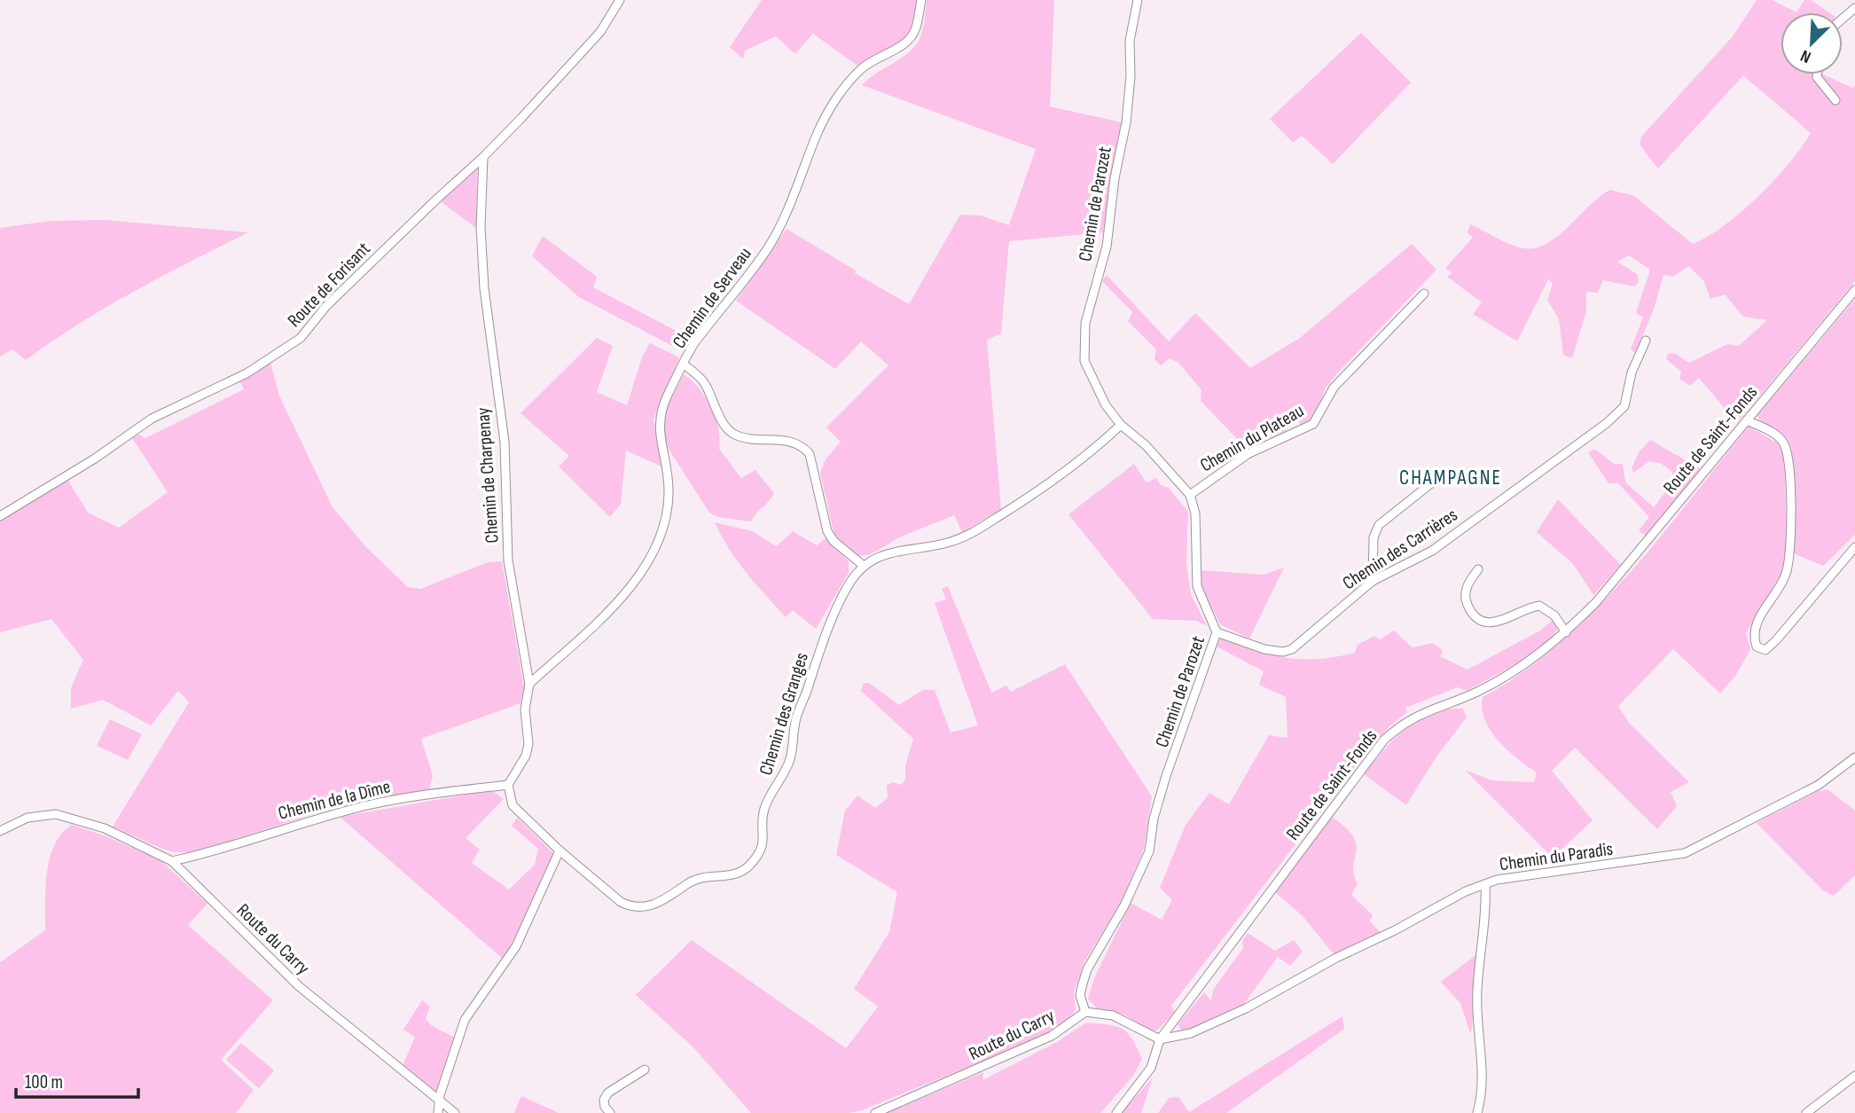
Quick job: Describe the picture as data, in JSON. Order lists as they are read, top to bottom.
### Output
{
  "streets": {
    "street": [
      "Chemin de Parozet",
      "Route de Forisant",
      "Chemin de Serveau",
      "Chemin du Plateau",
      "Route de Saint-Fonds",
      "Chemin de Charpenay",
      "Chemin des Carrières",
      "Chemin des Granges",
      "Chemin de la Dîme",
      "Chemin du Paradis",
      "Route du Carry"
    ]
  },
  "crossings": [
    ["Chemin de Parozet", "Chemin du Plateau"],
    ["Chemin de Parozet", "Chemin des Carrières"],
    ["Chemin de Parozet", "Chemin des Granges"],
    ["Chemin de Parozet", "Route du Carry"],
    ["Route de Forisant", "Chemin de Charpenay"],
    ["Chemin de Serveau", "Chemin de Charpenay"],
    ["Route de Saint-Fonds", "Chemin du Paradis"],
    ["Chemin de Charpenay", "Chemin des Granges"],
    ["Chemin de Charpenay", "Chemin de la Dîme"],
    ["Chemin des Granges", "Chemin de la Dîme"],
    ["Chemin de la Dîme", "Route du Carry"]
  ],
  "districts": ["CHAMPAGNE"],
  "scale_bar": "100 m",
  "north": "bottom left"
}
